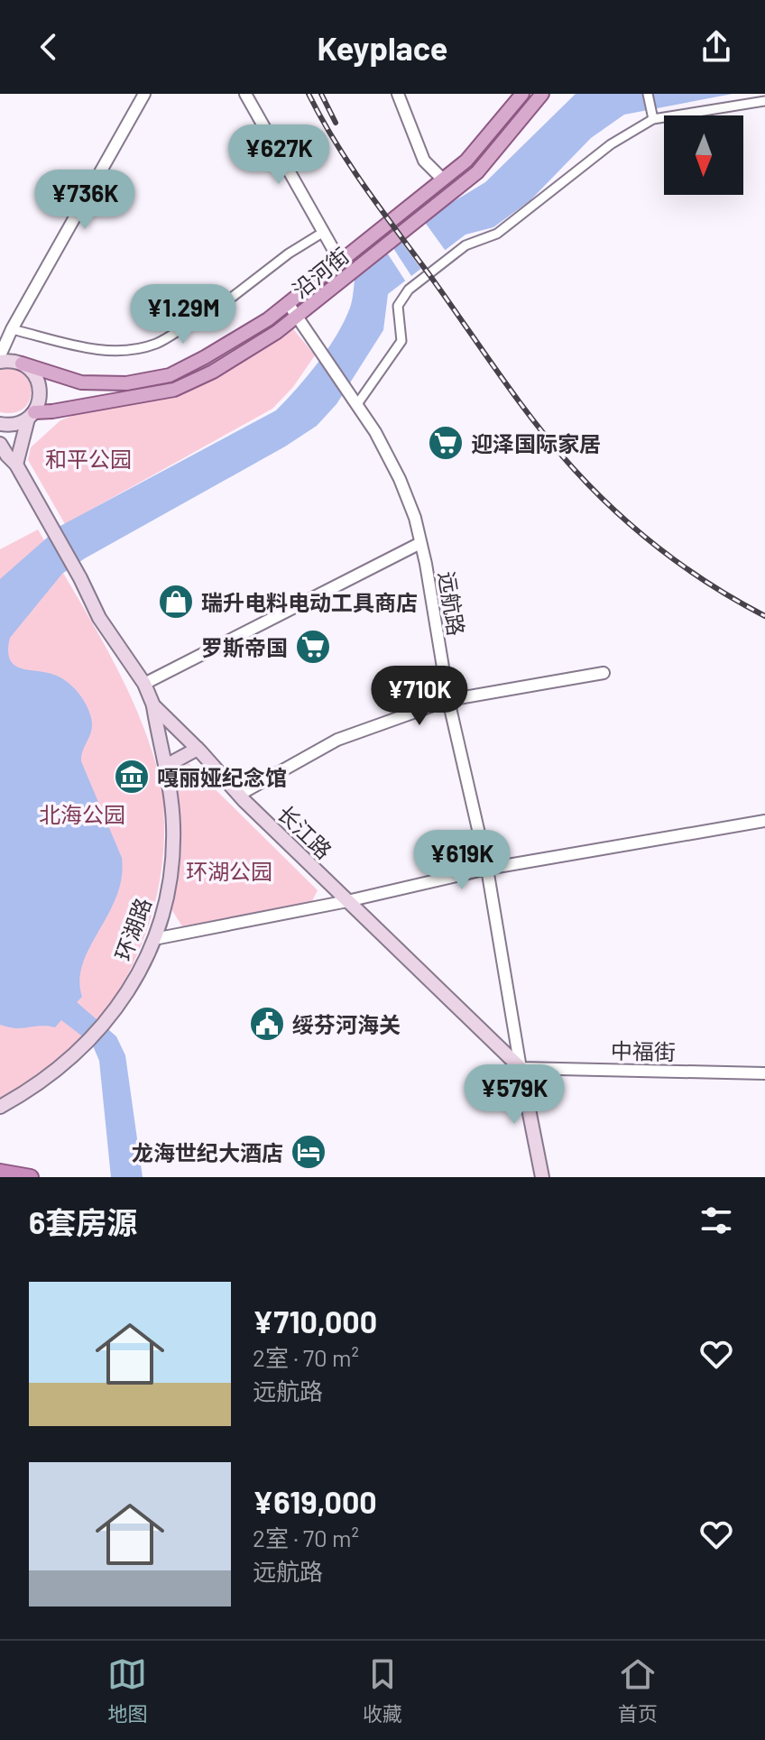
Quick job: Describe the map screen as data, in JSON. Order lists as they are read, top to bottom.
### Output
{
  "streets": {
    "main road": ["沿河街", "长江路", "环湖路"],
    "street": ["远航路", "中福街"]
  },
  "crossings": [
    ["沿河街", "远航路"],
    ["远航路", "长江路"],
    ["远航路", "中福街"],
    ["长江路", "环湖路"],
    ["长江路", "中福街"]
  ],
  "parks": ["和平公园", "北海公园", "环湖公园"],
  "places": {
    "supermarket": ["迎泽国际家居", "罗斯帝国"],
    "shop": ["瑞升电料电动工具商店"],
    "museum": ["嘎丽娅纪念馆"],
    "public building": ["绥芬河海关"],
    "hotel": ["龙海世纪大酒店"]
  },
  "north": "bottom",
  "page": {
    "header": "Keyplace",
    "price": [
      "¥627K",
      "¥736K",
      "¥1.29M",
      "¥710K",
      "¥619K",
      "¥579K"
    ],
    "heading": "6套房源",
    "list": [
      {
        "name": "¥710,000",
        "note": "2室 · 70 m² · 远航路"
      },
      {
        "name": "¥619,000",
        "note": "2室 · 70 m² · 远航路"
      }
    ],
    "tabs": ["地图", "收藏", "首页"]
  }
}
